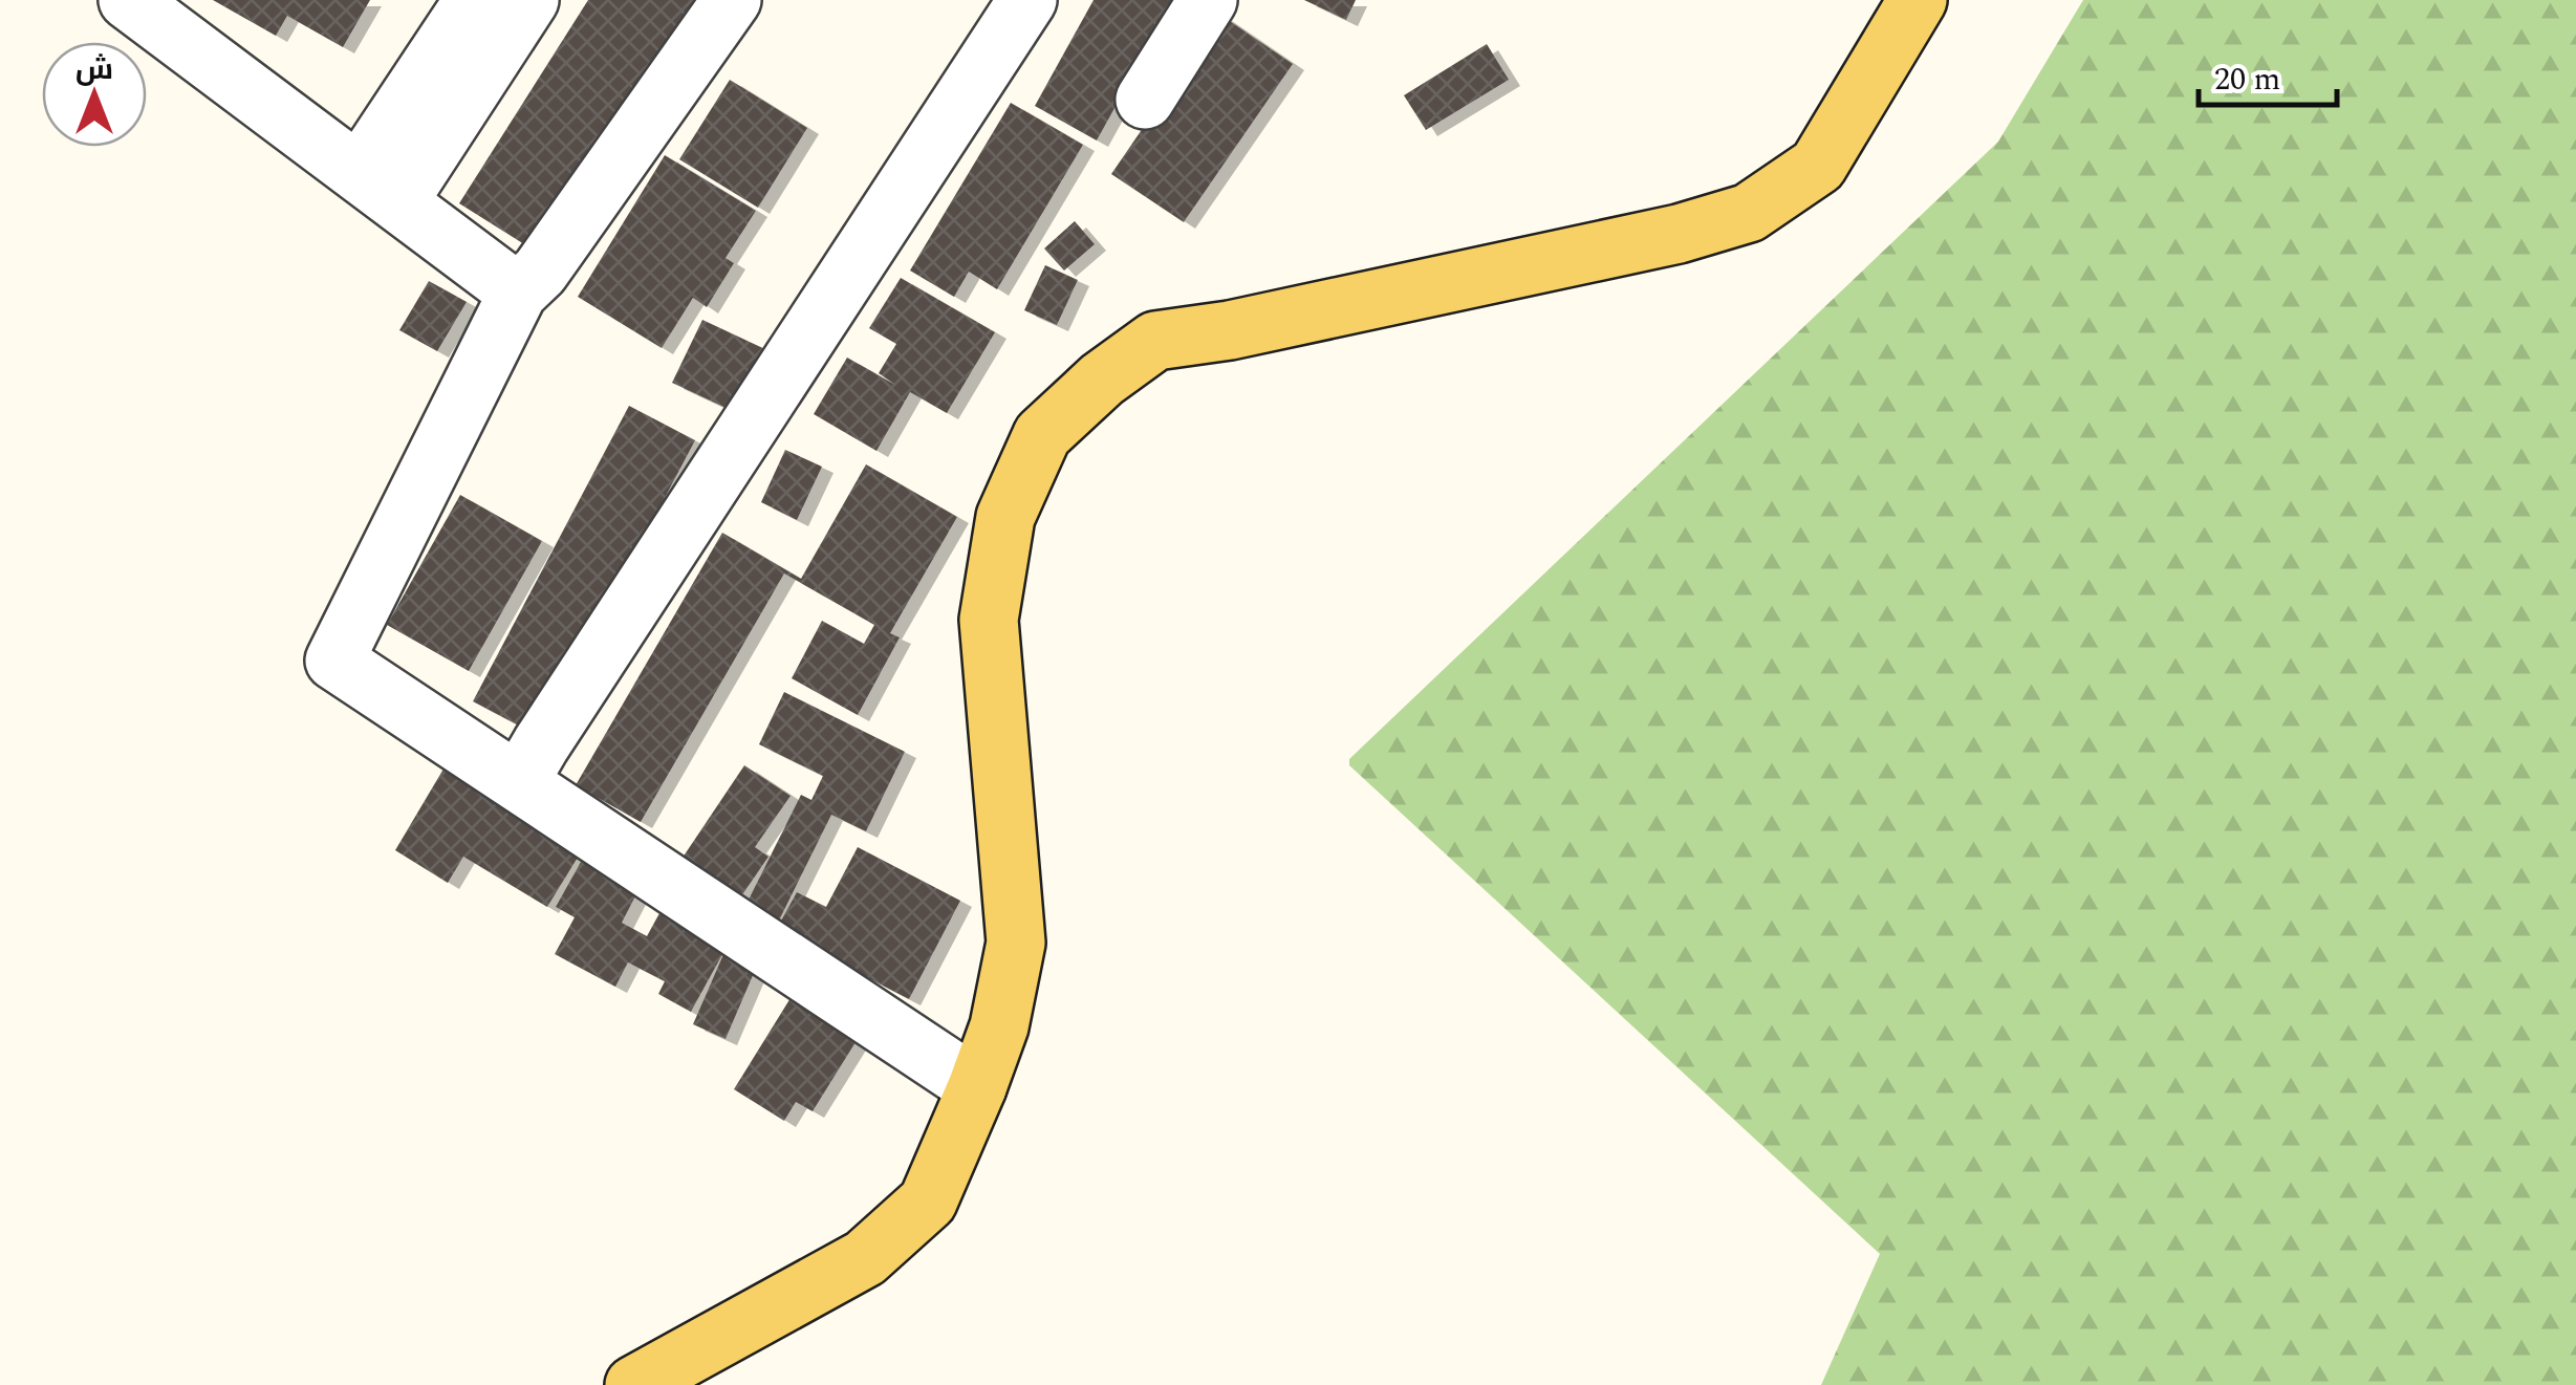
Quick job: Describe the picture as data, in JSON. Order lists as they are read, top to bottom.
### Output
{
  "scale_bar": "20 m",
  "north": "top"
}
